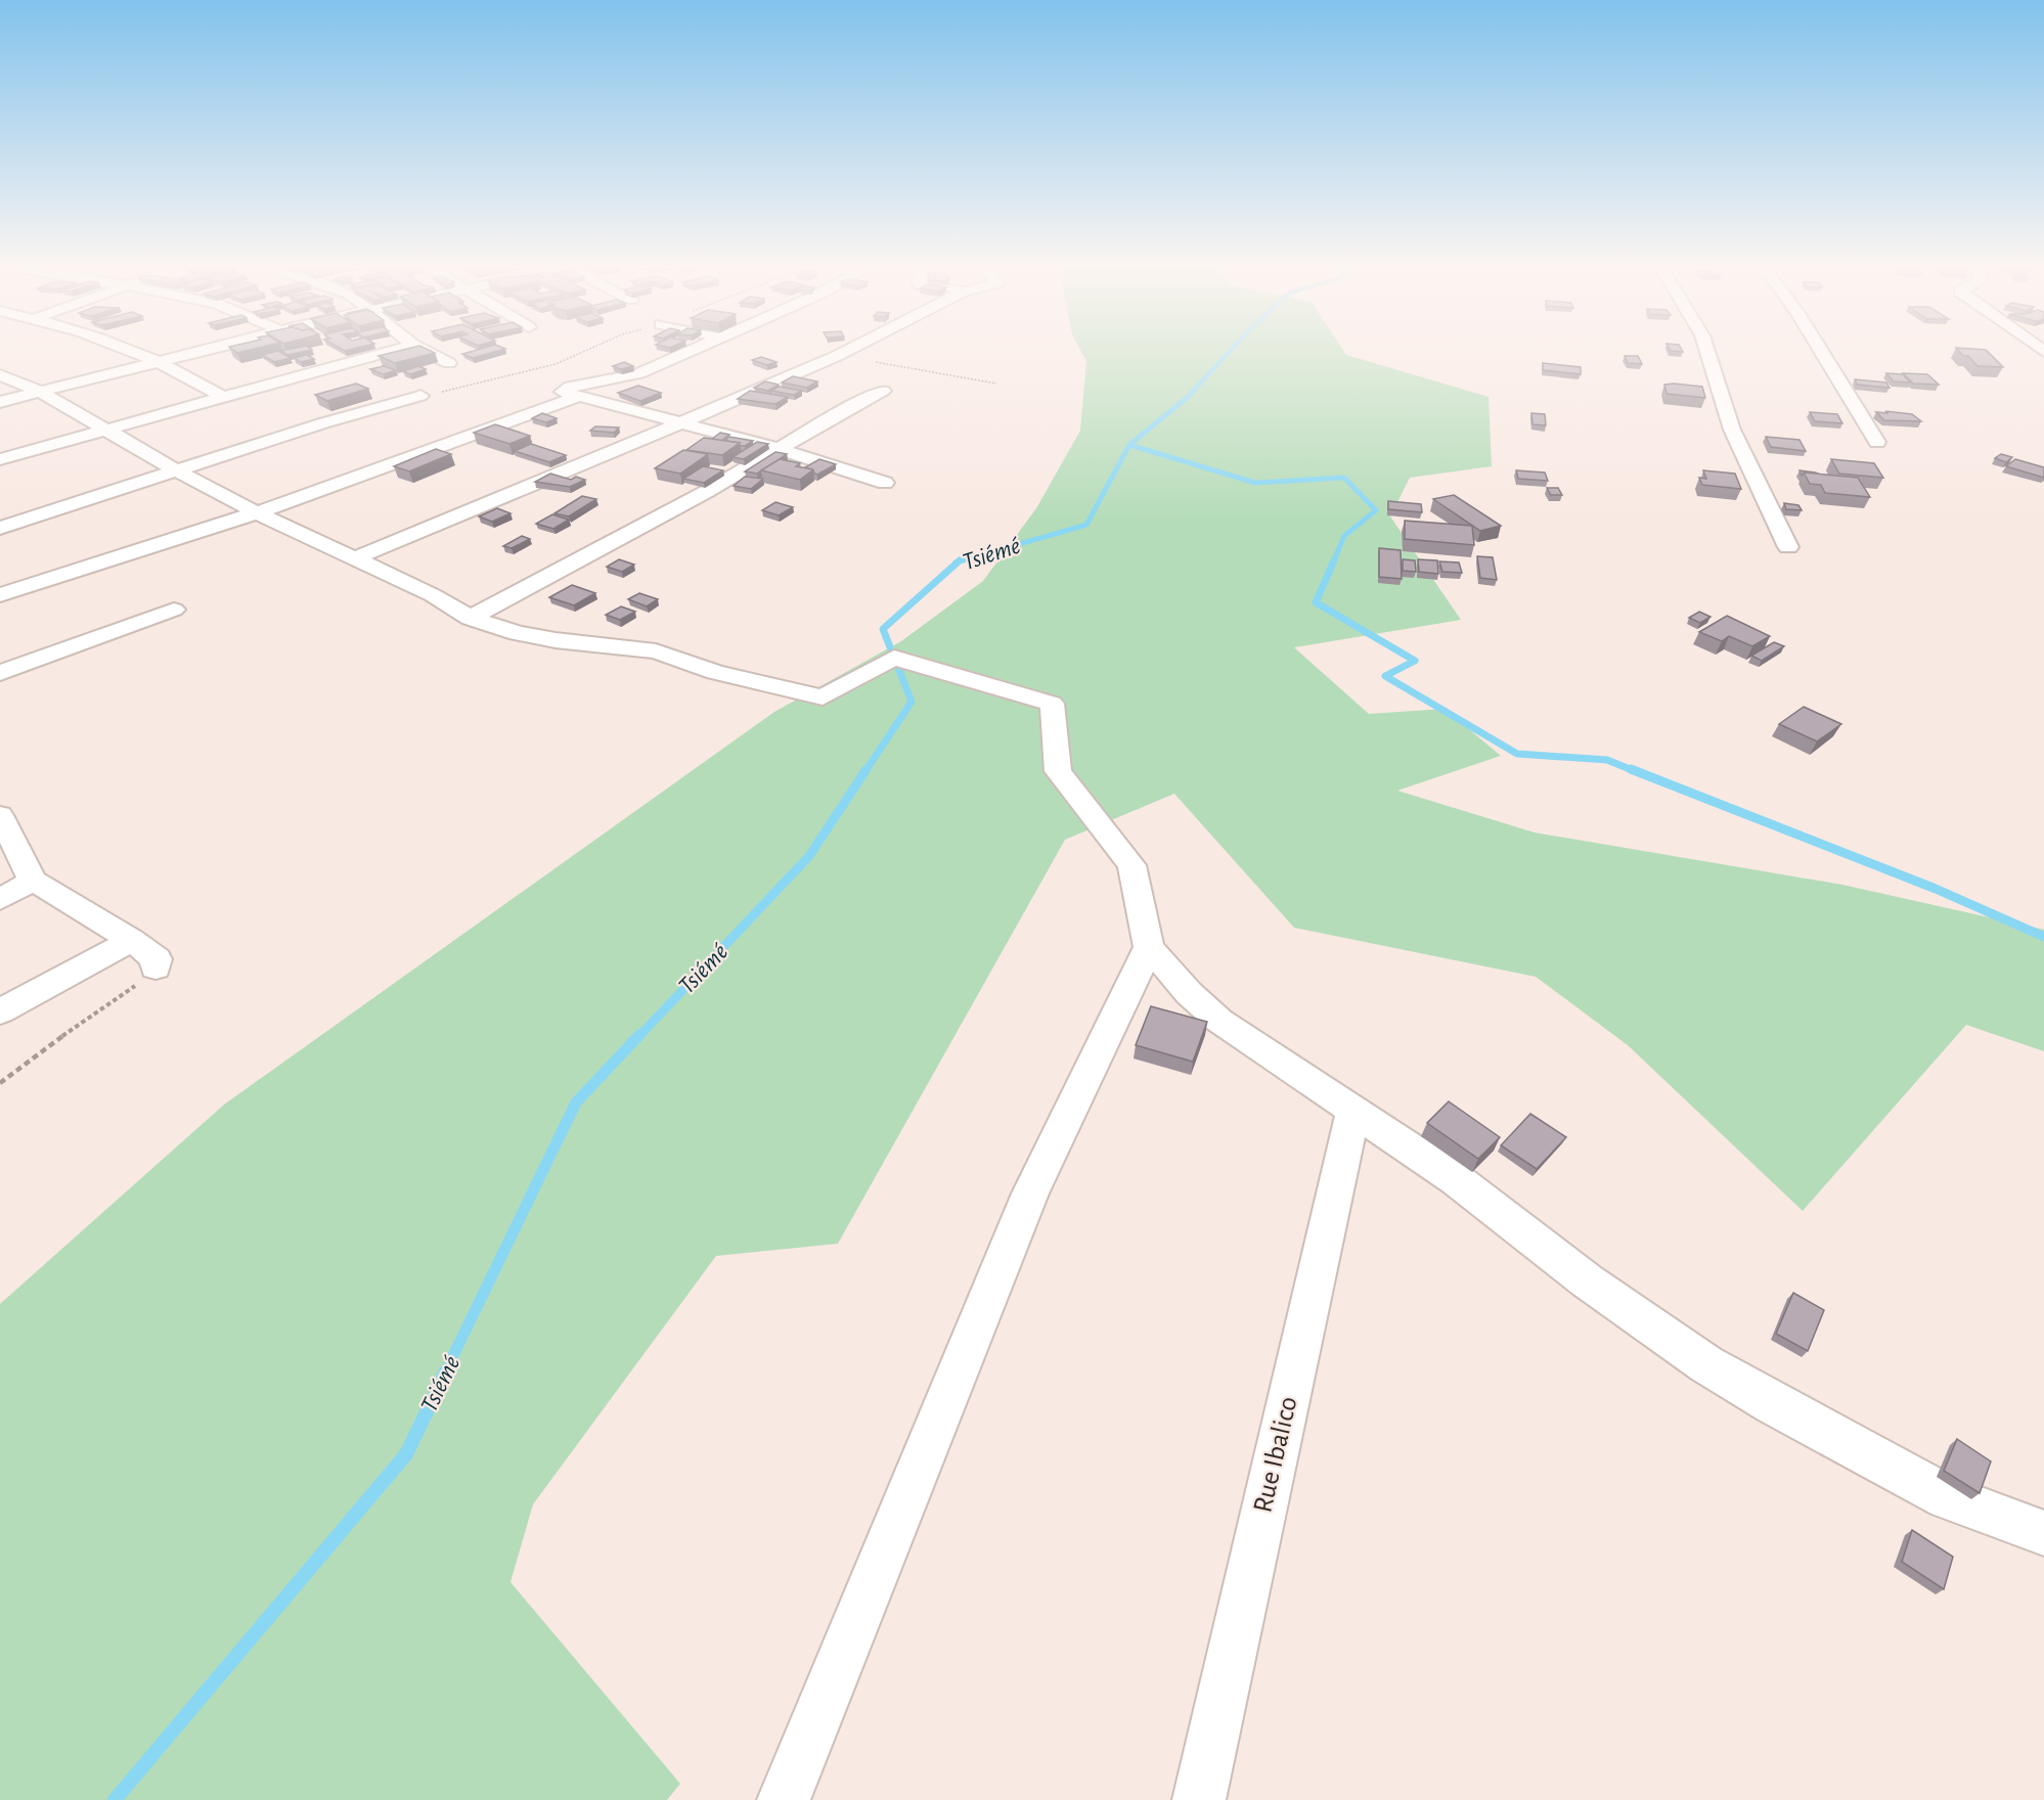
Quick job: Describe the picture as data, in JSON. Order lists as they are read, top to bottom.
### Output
{
  "streets": {
    "street": ["Rue Ibalico"]
  },
  "water": ["Tsiémé"]
}
